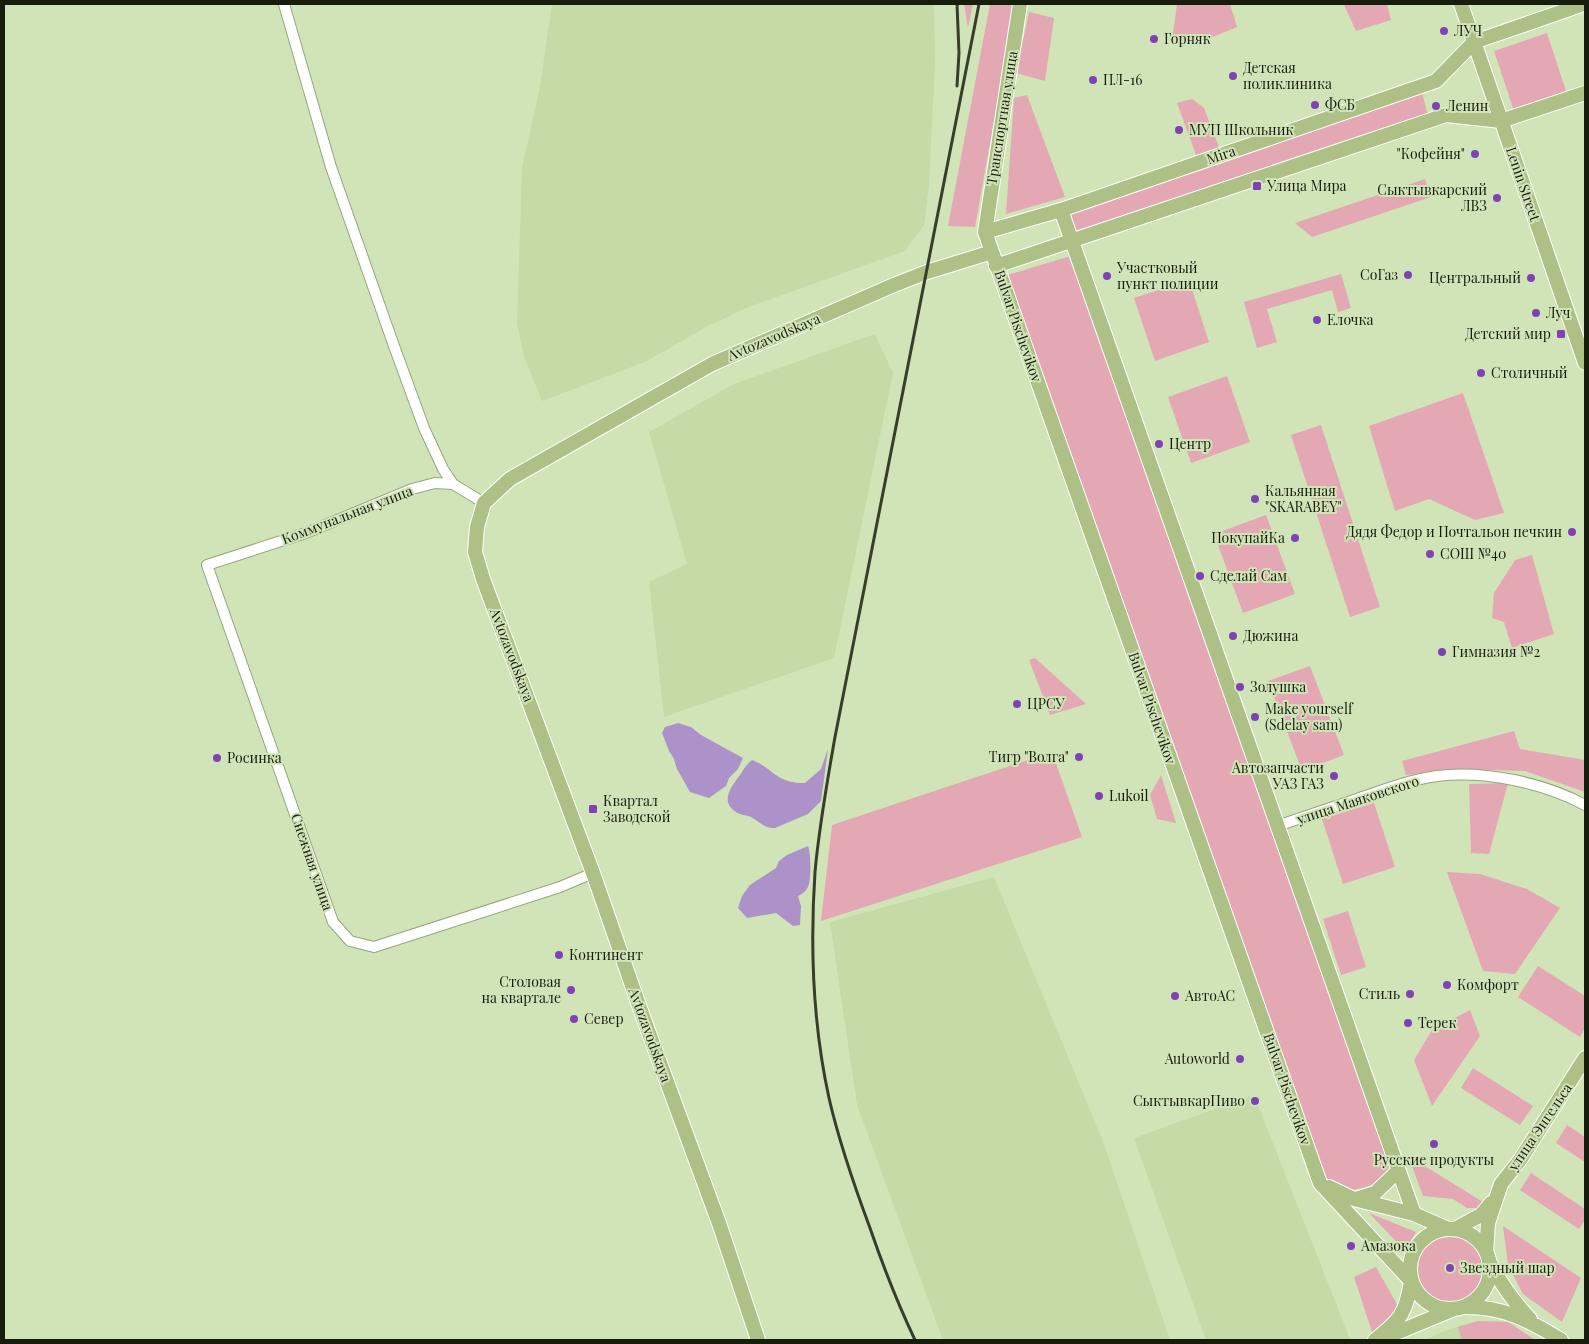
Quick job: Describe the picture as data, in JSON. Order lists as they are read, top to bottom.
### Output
{
  "streets": {
    "main road": [
      "Транспортная улица",
      "Mira",
      "Lenin Street",
      "Bulvar Pischevikov",
      "Avtozavodskaya",
      "улица Энгельса"
    ],
    "street": ["Коммунальная улица", "улица Маяковского", "Снежная улица"]
  },
  "crossings": [
    ["Транспортная улица", "Mira"],
    ["Транспортная улица", "Bulvar Pischevikov"],
    ["Mira", "Lenin Street"],
    ["Mira", "Bulvar Pischevikov"],
    ["Bulvar Pischevikov", "Avtozavodskaya"],
    ["Bulvar Pischevikov", "улица Энгельса"],
    ["Avtozavodskaya", "Снежная улица"],
    ["Коммунальная улица", "Снежная улица"]
  ],
  "places": {
    "other": [
      "ЛУЧ",
      "Горняк",
      "Детская поликлиника",
      "ПЛ-16",
      "ФСБ",
      "Ленин",
      "МУП Школьник",
      "\"Кофейня\"",
      "Сыктывкарский ЛВЗ",
      "СоГаз",
      "Участковый пункт полиции",
      "Центральный",
      "Луч",
      "Елочка",
      "Столичный",
      "Центр",
      "Кальянная \"SKARABEY\"",
      "Дядя Федор и Почтальон печкин",
      "ПокупайКа",
      "СОШ №40",
      "Сделай Сам",
      "Дюжина",
      "Гимназия №2",
      "Золушка",
      "ЦРСУ",
      "Make yourself (Sdelay sam)",
      "Тигр \"Волга\"",
      "Росинка",
      "Автозапчасти УАЗ ГАЗ",
      "Lukoil",
      "Континент",
      "Комфорт",
      "Столовая на квартале",
      "Стиль",
      "АвтоАС",
      "Север",
      "Терек",
      "Autoworld",
      "СыктывкарПиво",
      "Русские продукты",
      "Амазока",
      "Звездный шар"
    ],
    "transit": ["Улица Мира", "Детский мир", "Квартал Заводской"]
  }
}
